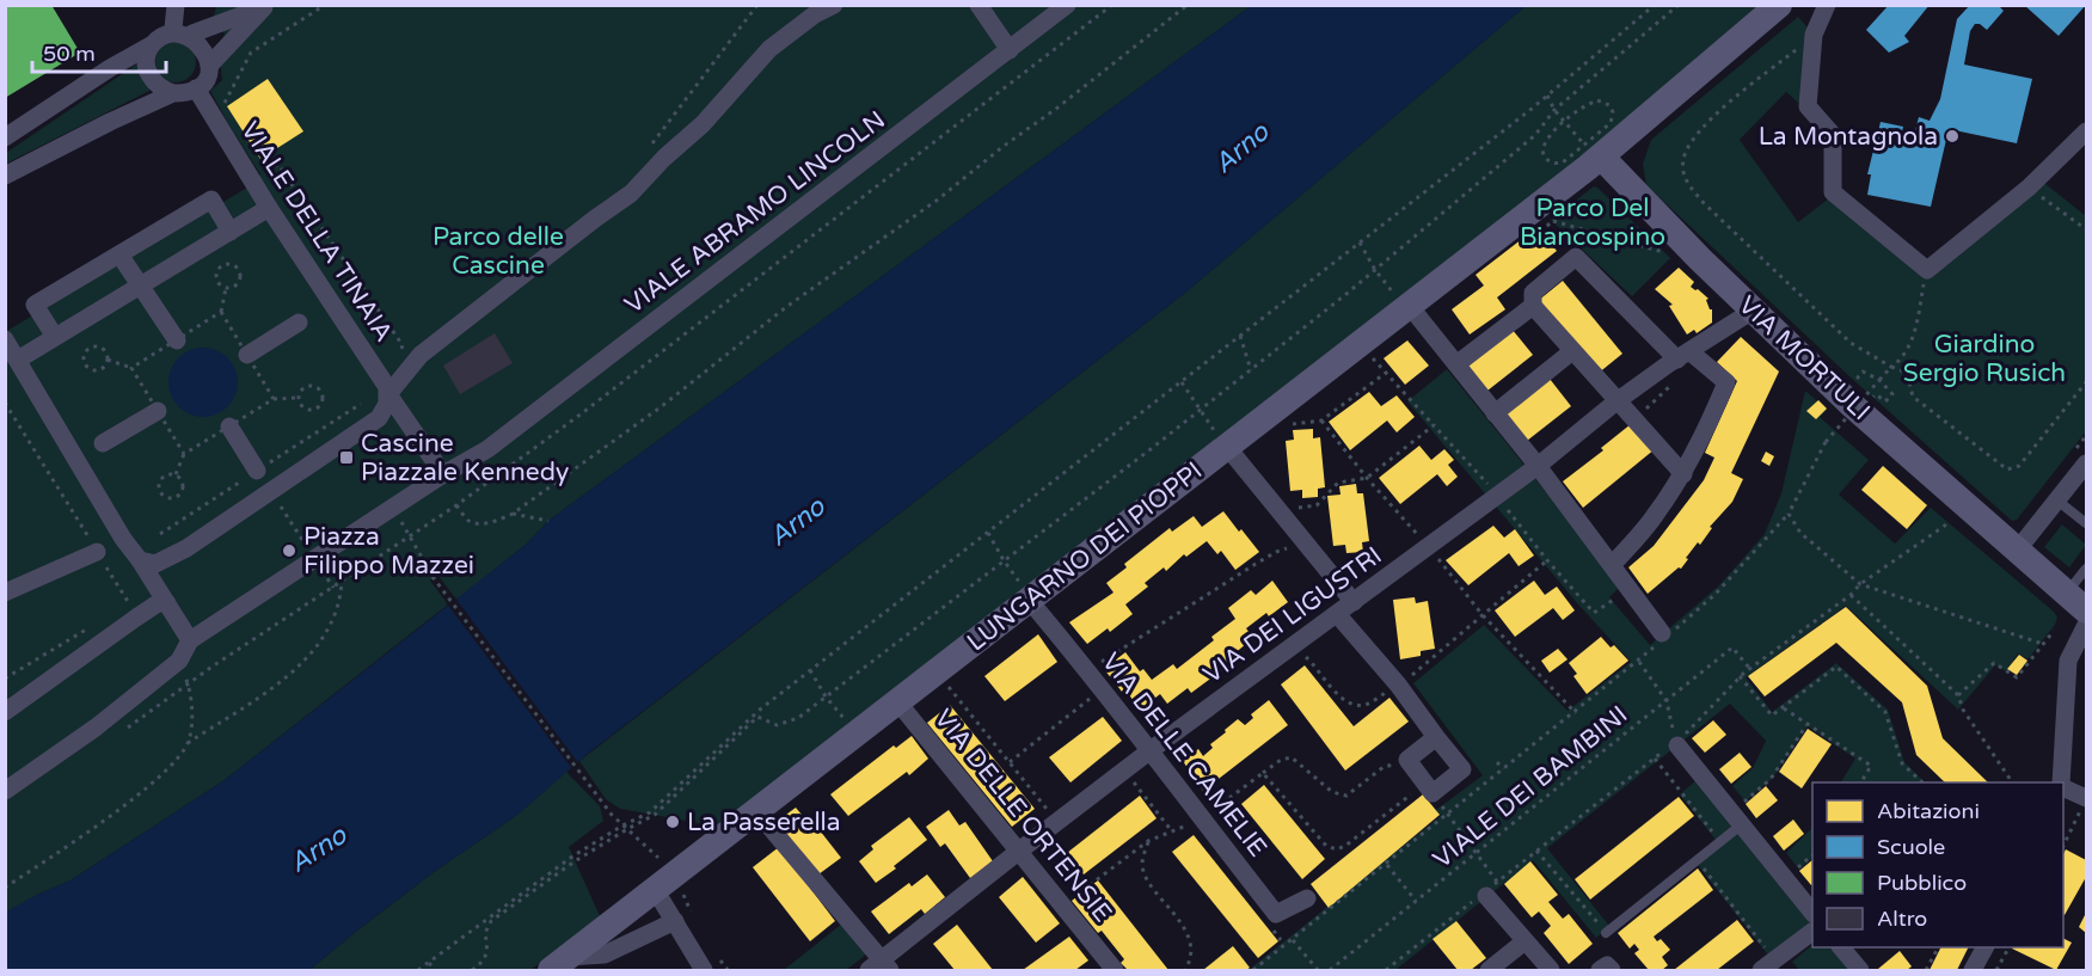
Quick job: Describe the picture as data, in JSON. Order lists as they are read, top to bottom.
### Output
{
  "streets": {
    "street": [
      "VIALE ABRAMO LINCOLN",
      "VIALE DELLA TINAIA",
      "VIA MORTULI",
      "LUNGARNO DEI PIOPPI",
      "VIA DEI LIGUSTRI",
      "VIA DELLE CAMELIE",
      "VIA DELLE ORTENSIE"
    ],
    "path": ["VIALE DEI BAMBINI"]
  },
  "crossings": [
    ["VIA MORTULI", "LUNGARNO DEI PIOPPI"],
    ["VIA MORTULI", "VIA DEI LIGUSTRI"],
    ["LUNGARNO DEI PIOPPI", "VIA DELLE CAMELIE"],
    ["LUNGARNO DEI PIOPPI", "VIA DELLE ORTENSIE"],
    ["VIA DEI LIGUSTRI", "VIA DELLE CAMELIE"],
    ["VIA DEI LIGUSTRI", "VIA DELLE ORTENSIE"]
  ],
  "water": ["Arno"],
  "parks": ["Parco Del Biancospino", "Parco delle Cascine", "Giardino Sergio Rusich"],
  "places": {
    "other": ["La Montagnola", "Piazza Filippo Mazzei", "La Passerella"],
    "transit": ["Cascine Piazzale Kennedy"]
  },
  "legend": [
    "Abitazioni",
    "Scuole",
    "Pubblico",
    "Altro"
  ],
  "scale_bar": "50 m"
}
